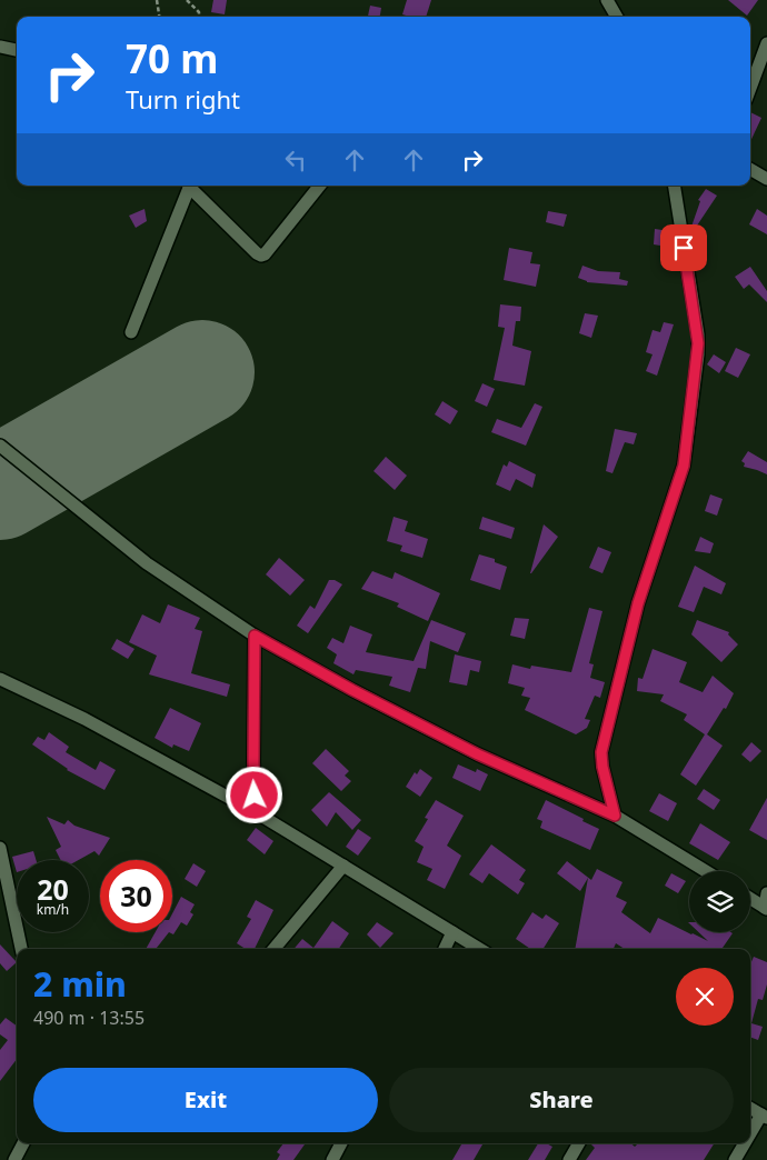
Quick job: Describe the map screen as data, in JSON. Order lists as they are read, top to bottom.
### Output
{
  "page": {
    "turn": ["70 m", "Turn right"],
    "speed": "20 km/h",
    "limit": "30",
    "heading": ["2 min", "490 m · 13:55"],
    "buttons": ["Exit", "Share"]
  }
}
